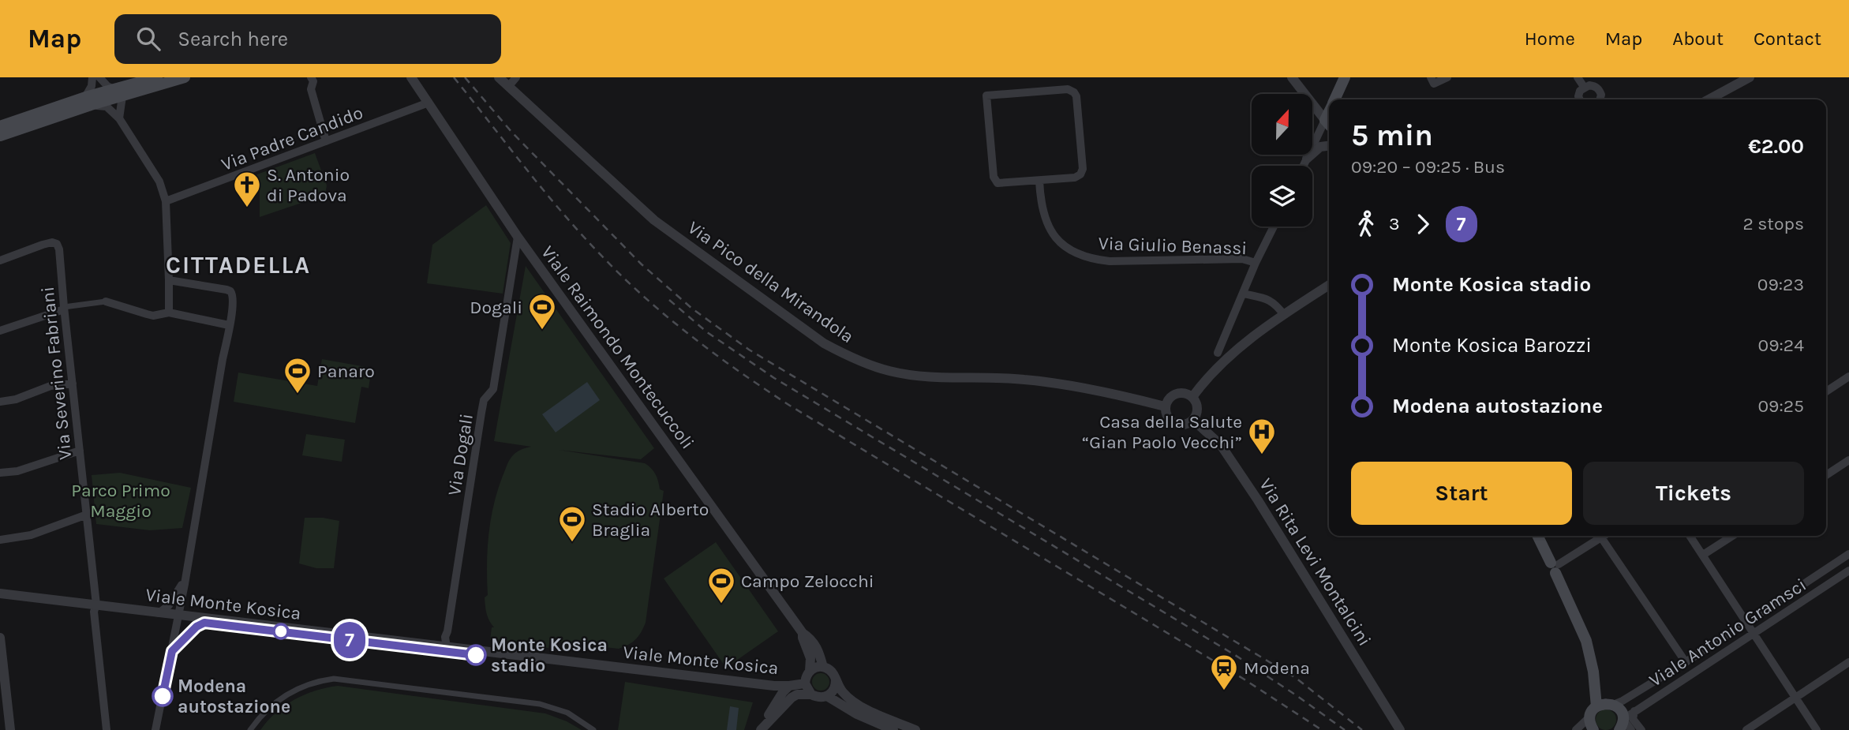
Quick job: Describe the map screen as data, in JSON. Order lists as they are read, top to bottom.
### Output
{
  "streets": {
    "street": [
      "Via Padre Candido",
      "Via Giulio Benassi",
      "Via Pico della Mirandola",
      "Viale Raimondo Montecuccoli",
      "Via Severino Fabriani",
      "Via Dogali",
      "Via Rita Levi Montalcini",
      "Viale Monte Kosica",
      "Viale Antonio Gramsci"
    ]
  },
  "crossings": [
    ["Via Padre Candido", "Viale Raimondo Montecuccoli"],
    ["Via Pico della Mirandola", "Via Rita Levi Montalcini"],
    ["Viale Raimondo Montecuccoli", "Via Dogali"],
    ["Viale Raimondo Montecuccoli", "Viale Monte Kosica"],
    ["Via Severino Fabriani", "Viale Monte Kosica"],
    ["Via Dogali", "Viale Monte Kosica"]
  ],
  "districts": ["CITTADELLA"],
  "parks": ["Parco Primo Maggio"],
  "places": {
    "church": ["S. Antonio di Padova"],
    "sports": [
      "Dogali",
      "Panaro",
      "Stadio Alberto Braglia",
      "Campo Zelocchi"
    ],
    "hospital": ["Casa della Salute “Gian Paolo Vecchi”"],
    "other": ["Monte Kosica stadio", "Modena autostazione"],
    "station": ["Modena"]
  },
  "lines": ["bus line 7"],
  "north": "top",
  "page": {
    "header": "Map",
    "search": "Search here",
    "nav": [
      "Home",
      "Map",
      "About",
      "Contact"
    ],
    "on_map": "7",
    "heading": ["5 min", "09:20 – 09:25 · Bus", "€2.00"],
    "legs": ["3", "7", "2 stops"],
    "list": [
      {
        "name": "Monte Kosica stadio",
        "value": "09:23"
      },
      {
        "name": "Monte Kosica Barozzi",
        "value": "09:24"
      },
      {
        "name": "Modena autostazione",
        "value": "09:25"
      }
    ],
    "buttons": ["Start", "Tickets"]
  }
}
